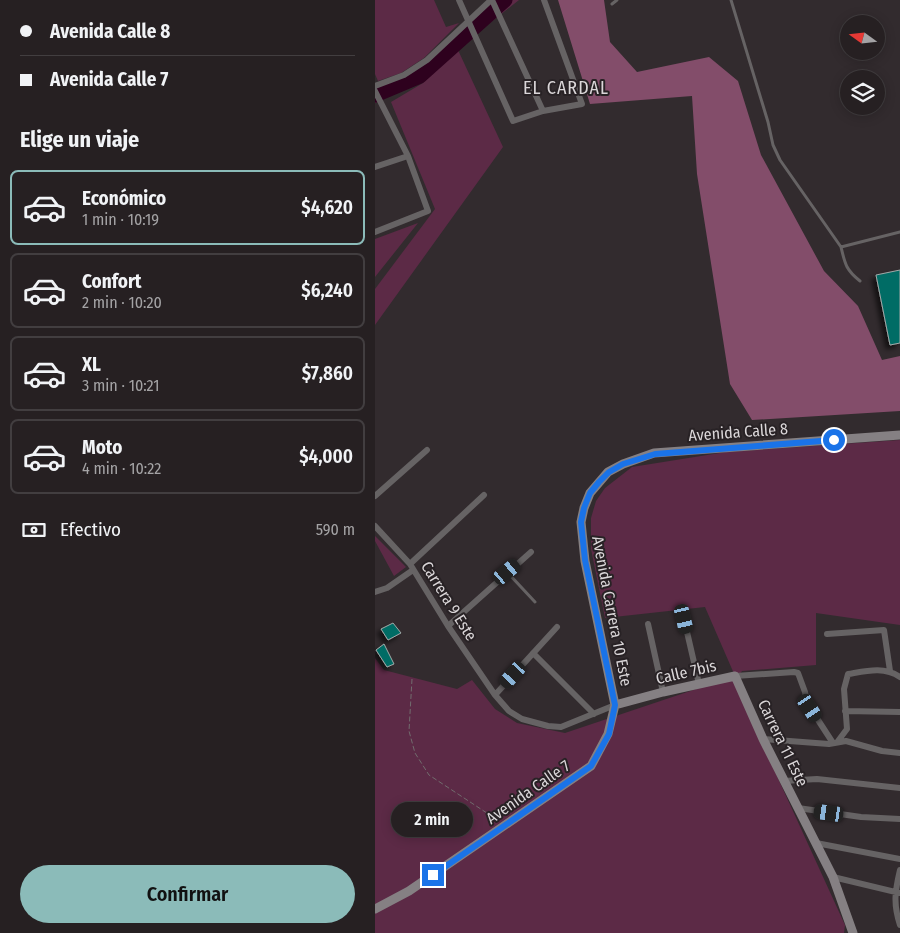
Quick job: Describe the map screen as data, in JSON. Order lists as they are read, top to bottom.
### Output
{
  "streets": {
    "main road": [
      "Avenida Calle 8",
      "Avenida Carrera 10 Este",
      "Calle 7bis",
      "Carrera 11 Este",
      "Avenida Calle 7"
    ],
    "street": ["Carrera 9 Este"]
  },
  "crossings": [
    ["Avenida Calle 8", "Avenida Carrera 10 Este"],
    ["Avenida Carrera 10 Este", "Calle 7bis"],
    ["Avenida Carrera 10 Este", "Avenida Calle 7"],
    ["Calle 7bis", "Carrera 11 Este"],
    ["Calle 7bis", "Avenida Calle 7"]
  ],
  "districts": ["EL CARDAL"],
  "north": "left",
  "page": {
    "banner": ["Avenida Calle 8", "Avenida Calle 7"],
    "heading": "Elige un viaje",
    "list": [
      {
        "name": "Económico",
        "note": "1 min · 10:19",
        "value": "$4,620"
      },
      {
        "name": "Confort",
        "note": "2 min · 10:20",
        "value": "$6,240"
      },
      {
        "name": "XL",
        "note": "3 min · 10:21",
        "value": "$7,860"
      },
      {
        "name": "Moto",
        "note": "4 min · 10:22",
        "value": "$4,000"
      }
    ],
    "pay": ["Efectivo", "590 m"],
    "bubble": "2 min",
    "buttons": "Confirmar"
  }
}
